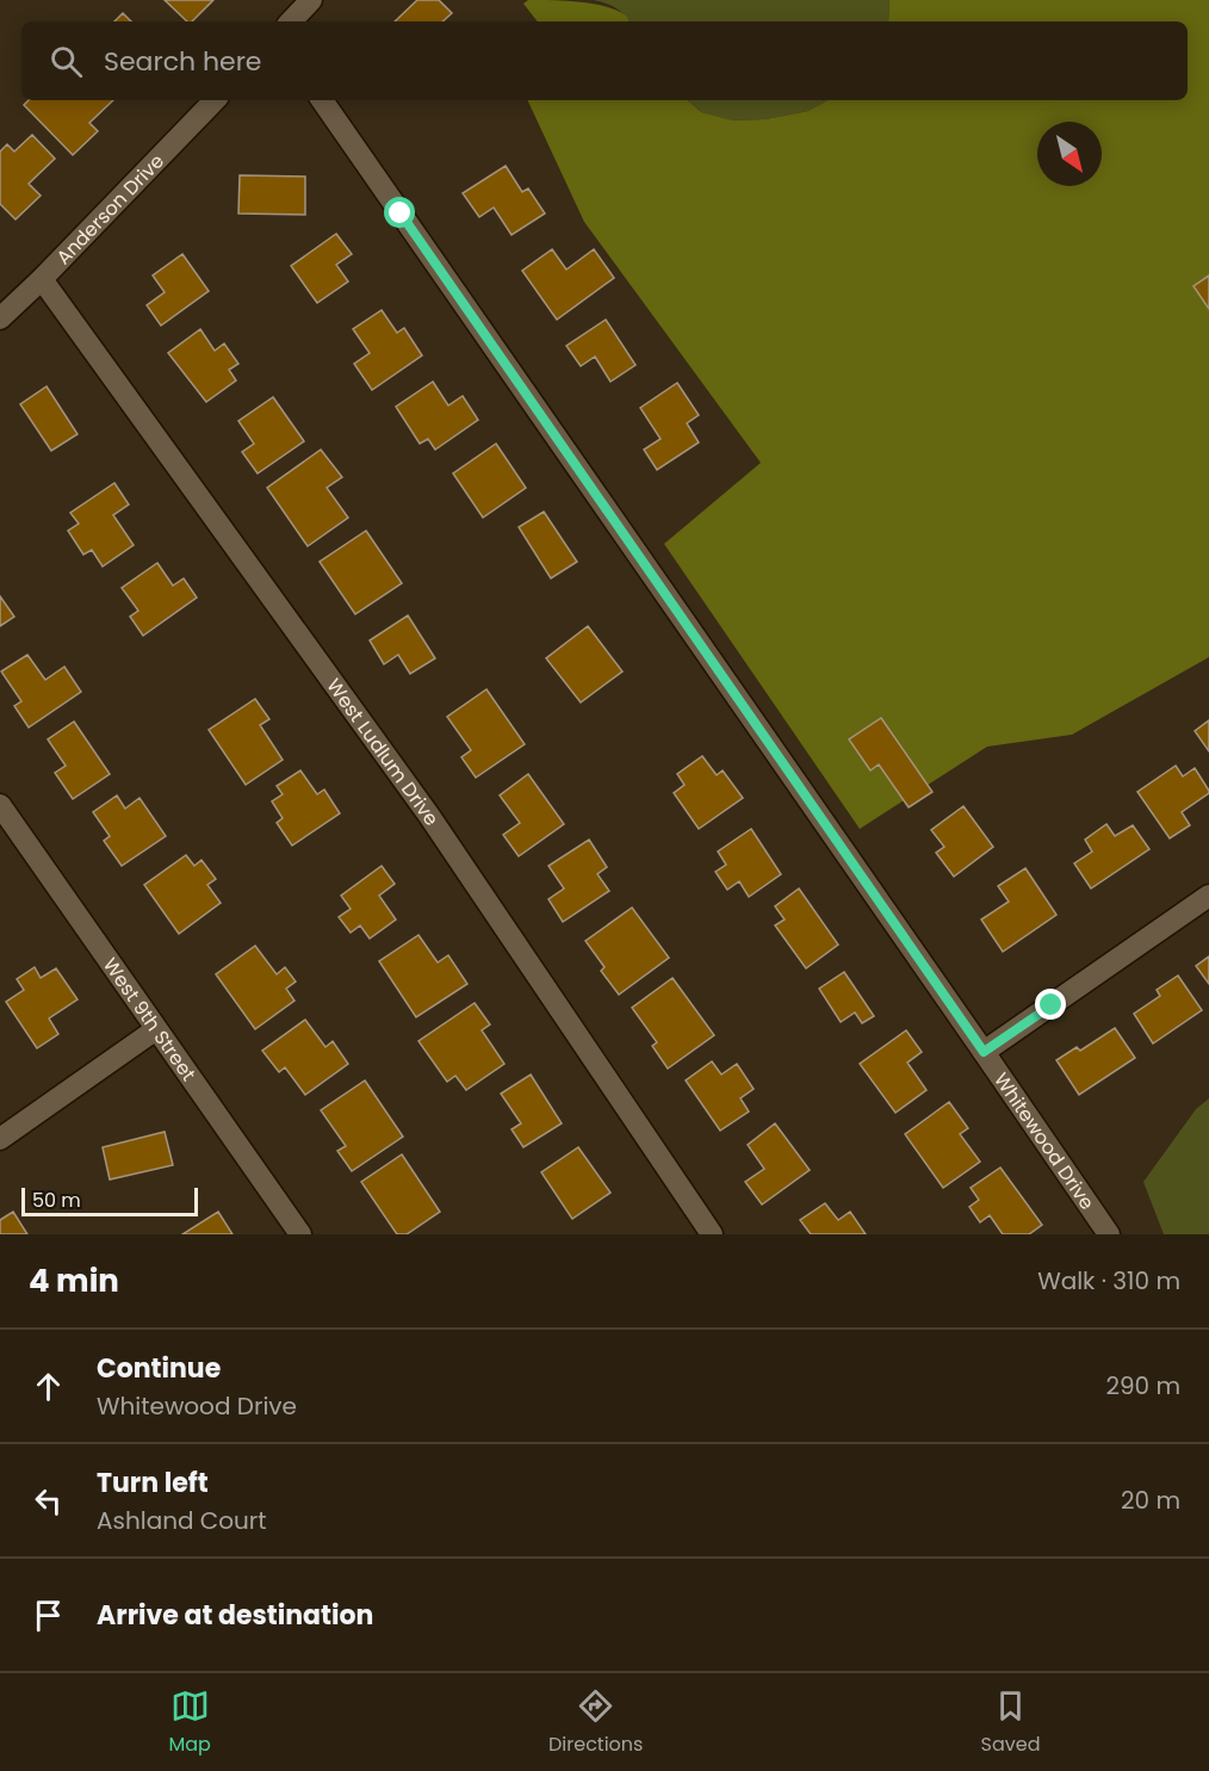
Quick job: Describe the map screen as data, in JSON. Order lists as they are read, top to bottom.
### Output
{
  "streets": {
    "street": [
      "Anderson Drive",
      "West Ludlum Drive",
      "West 9th Street",
      "Whitewood Drive"
    ]
  },
  "crossings": [
    ["Anderson Drive", "West Ludlum Drive"]
  ],
  "scale_bar": "50 m",
  "north": "bottom right",
  "page": {
    "search": "Search here",
    "scale": "50 m",
    "heading": ["4 min", "Walk · 310 m"],
    "list": [
      ["Continue", "Whitewood Drive", "290 m"],
      ["Turn left", "Ashland Court", "20 m"],
      "Arrive at destination"
    ],
    "nav": ["Map", "Directions", "Saved"]
  }
}
